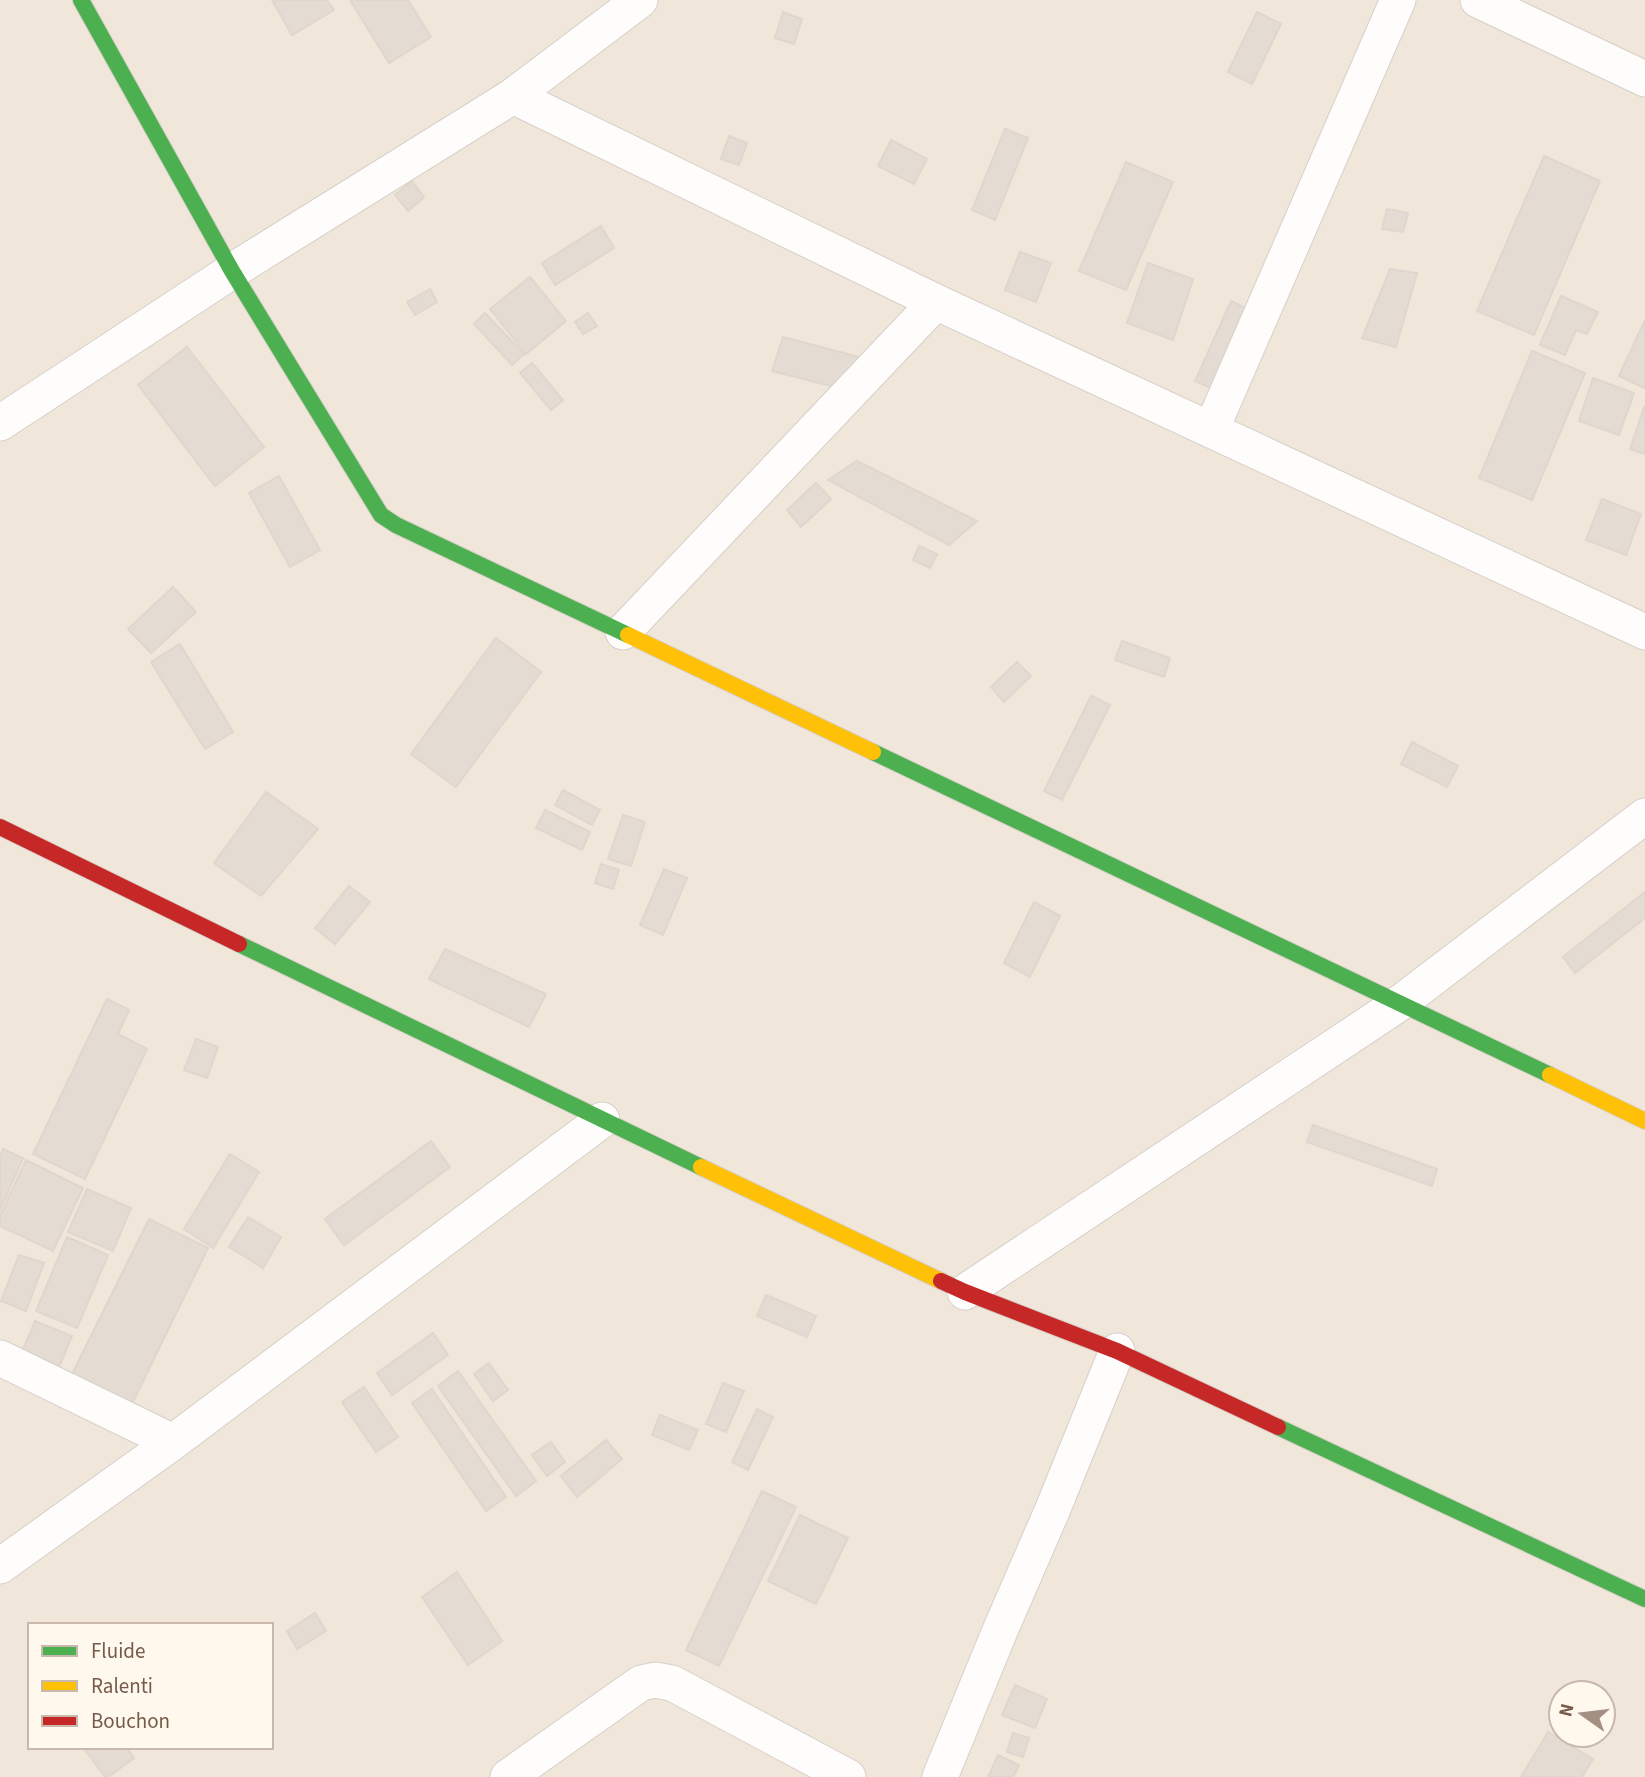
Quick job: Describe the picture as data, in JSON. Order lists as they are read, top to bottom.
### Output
{
  "legend": ["Fluide", "Ralenti", "Bouchon"],
  "north": "left"
}
